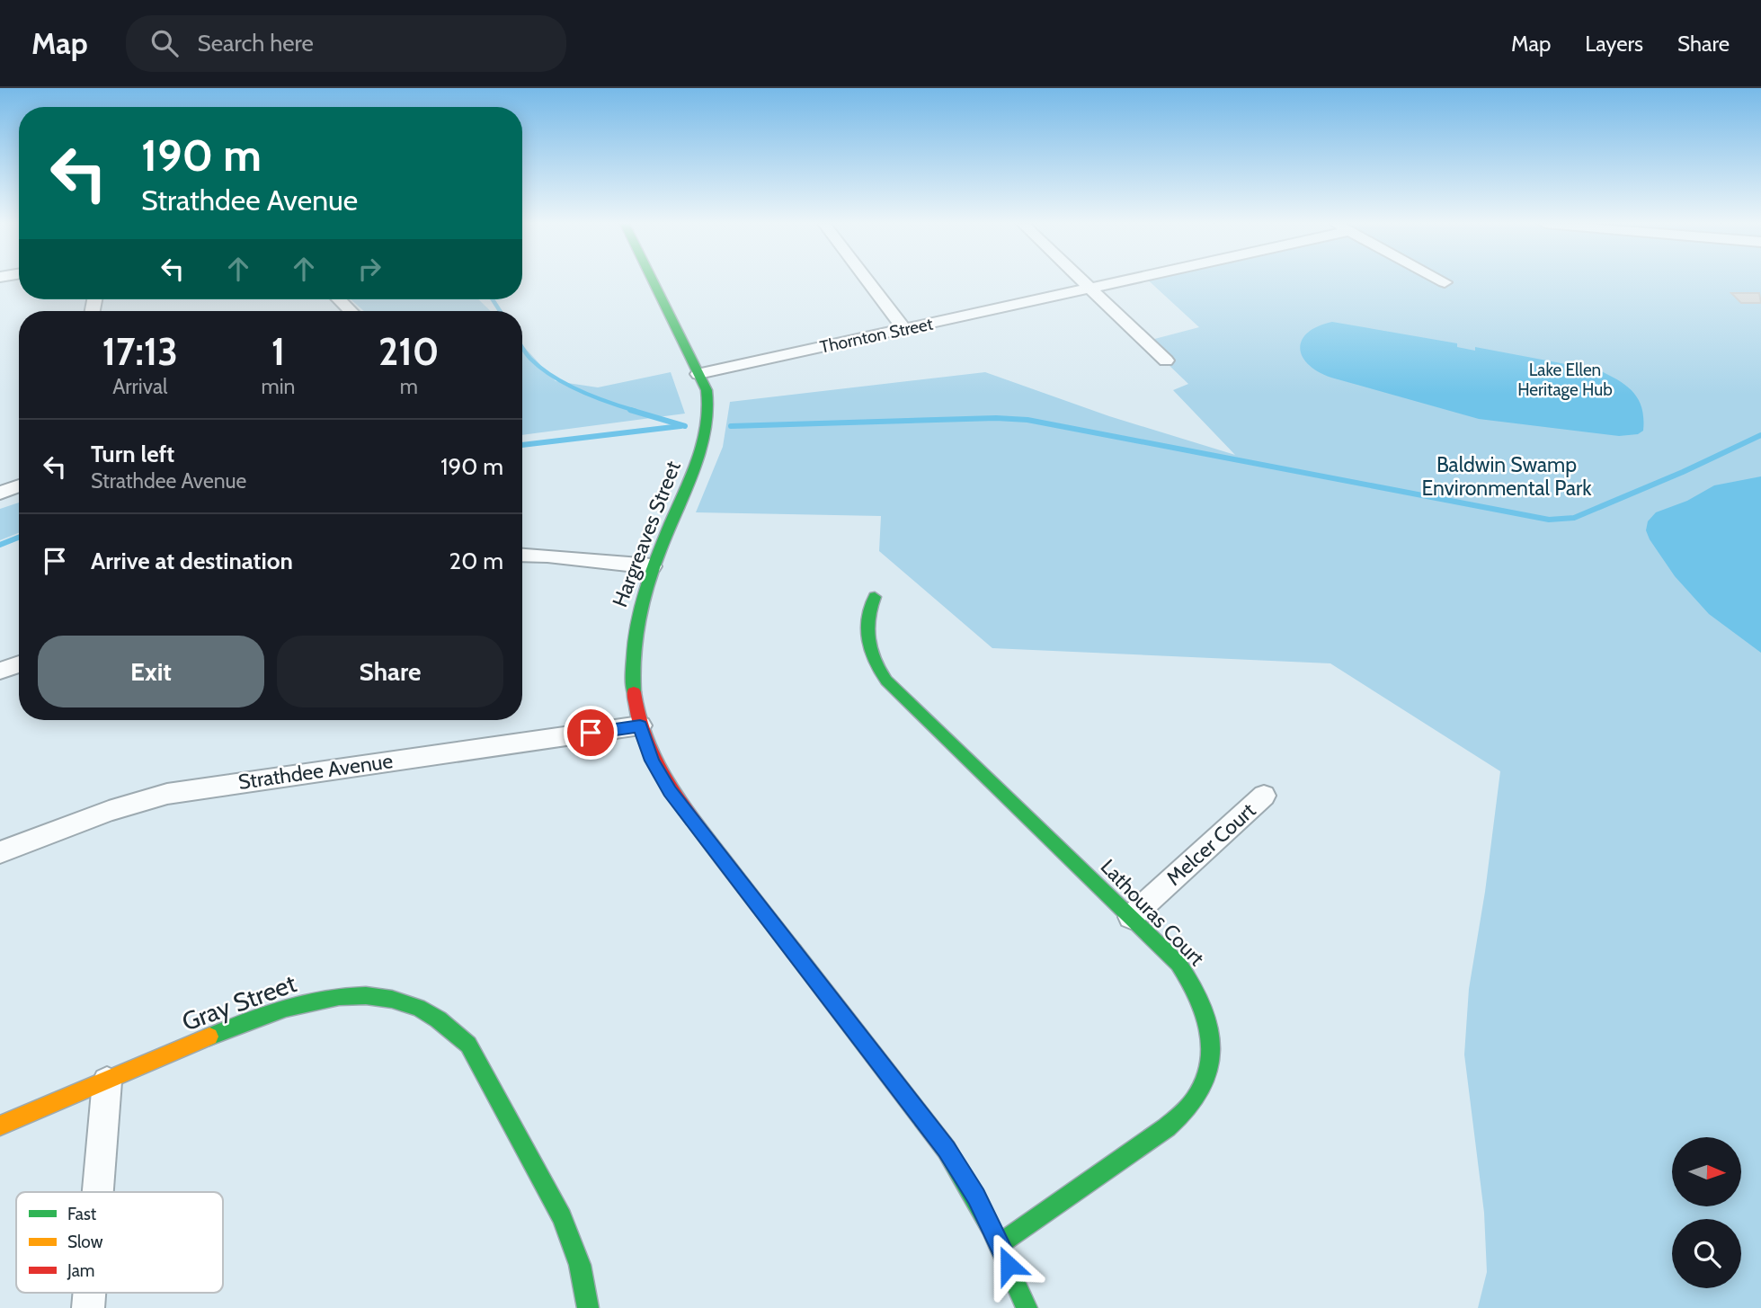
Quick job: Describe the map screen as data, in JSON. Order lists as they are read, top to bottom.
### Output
{
  "streets": {
    "street": [
      "Thornton Street",
      "Hargreaves Street",
      "Strathdee Avenue",
      "Melcer Court",
      "Lathouras Court",
      "Gray Street"
    ]
  },
  "crossings": [
    ["Thornton Street", "Hargreaves Street"],
    ["Hargreaves Street", "Strathdee Avenue"],
    ["Hargreaves Street", "Lathouras Court"],
    ["Melcer Court", "Lathouras Court"]
  ],
  "parks": ["Lake Ellen Heritage Hub", "Baldwin Swamp Environmental Park"],
  "legend": ["Fast", "Slow", "Jam"],
  "north": "right",
  "page": {
    "header": "Map",
    "search": "Search here",
    "nav": ["Map", "Layers", "Share"],
    "turn": ["190 m", "Strathdee Avenue"],
    "eta": [
      "17:13",
      "Arrival",
      "1",
      "min",
      "210",
      "m"
    ],
    "list": [
      {
        "name": "Turn left",
        "note": "Strathdee Avenue",
        "value": "190 m"
      },
      {
        "name": "Arrive at destination",
        "value": "20 m"
      }
    ],
    "buttons": ["Exit", "Share"]
  }
}
